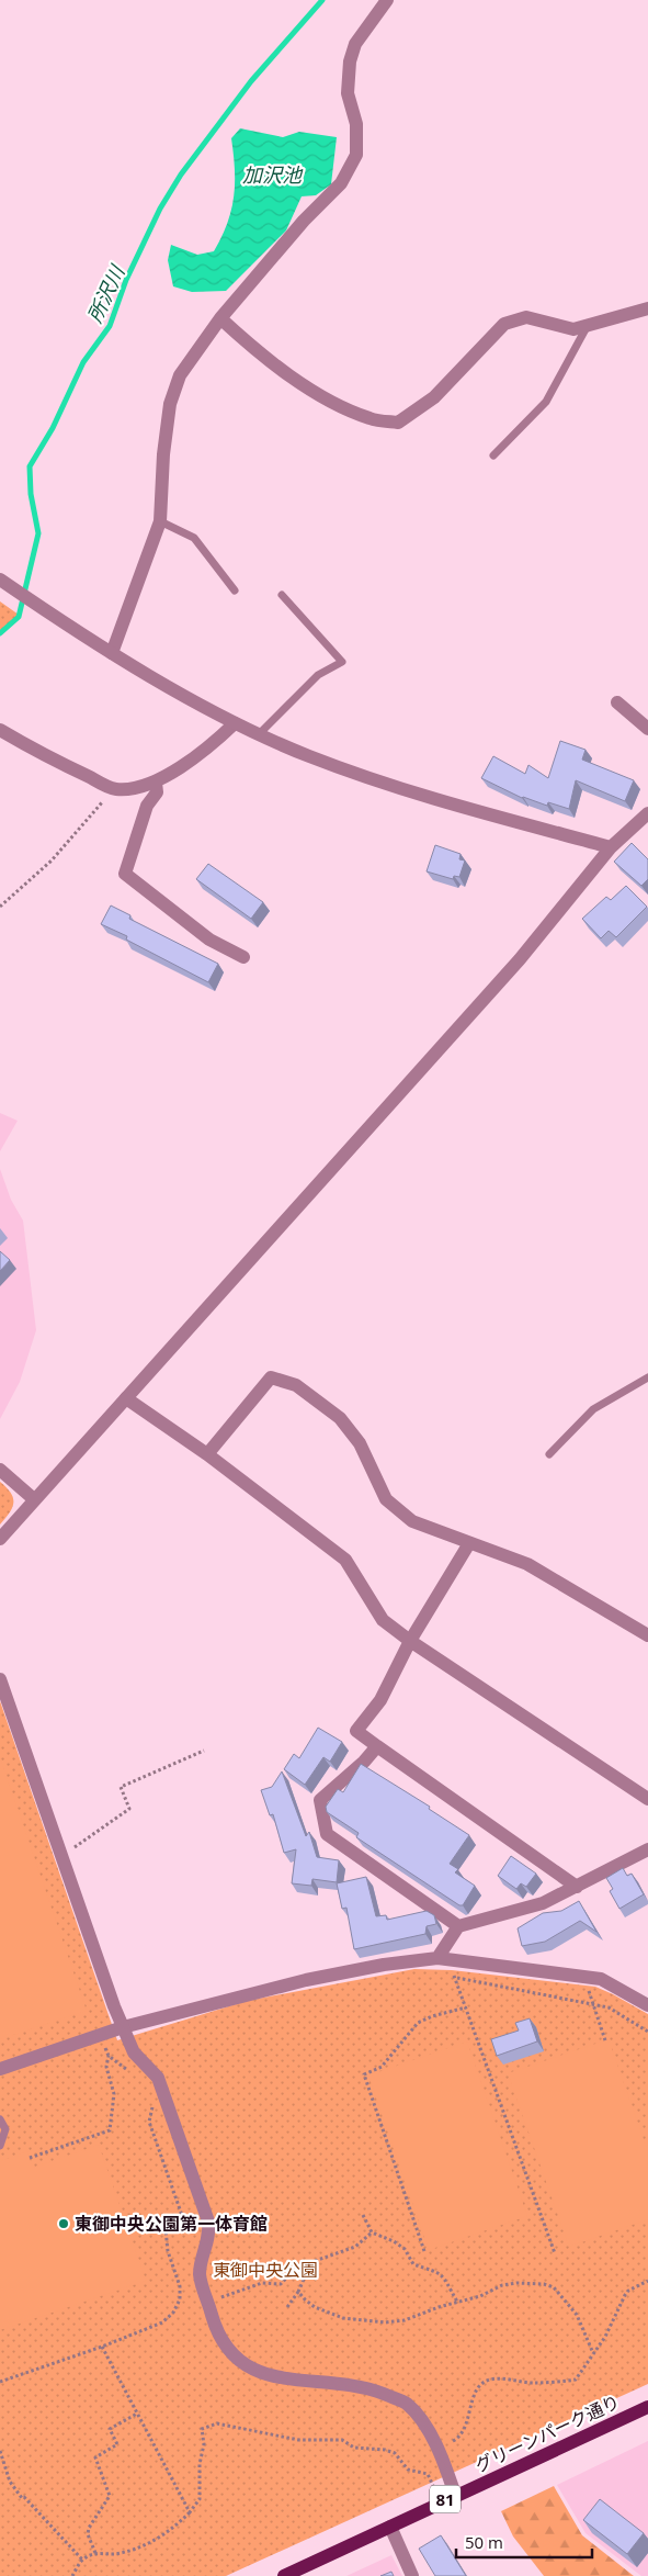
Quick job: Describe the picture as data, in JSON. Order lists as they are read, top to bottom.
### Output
{
  "streets": {
    "main road": ["グリーンパーク通り", "81"]
  },
  "water": ["加沢池", "所沢川"],
  "parks": ["東御中央公園"],
  "places": ["東御中央公園第一体育館"],
  "scale_bar": "50 m"
}
